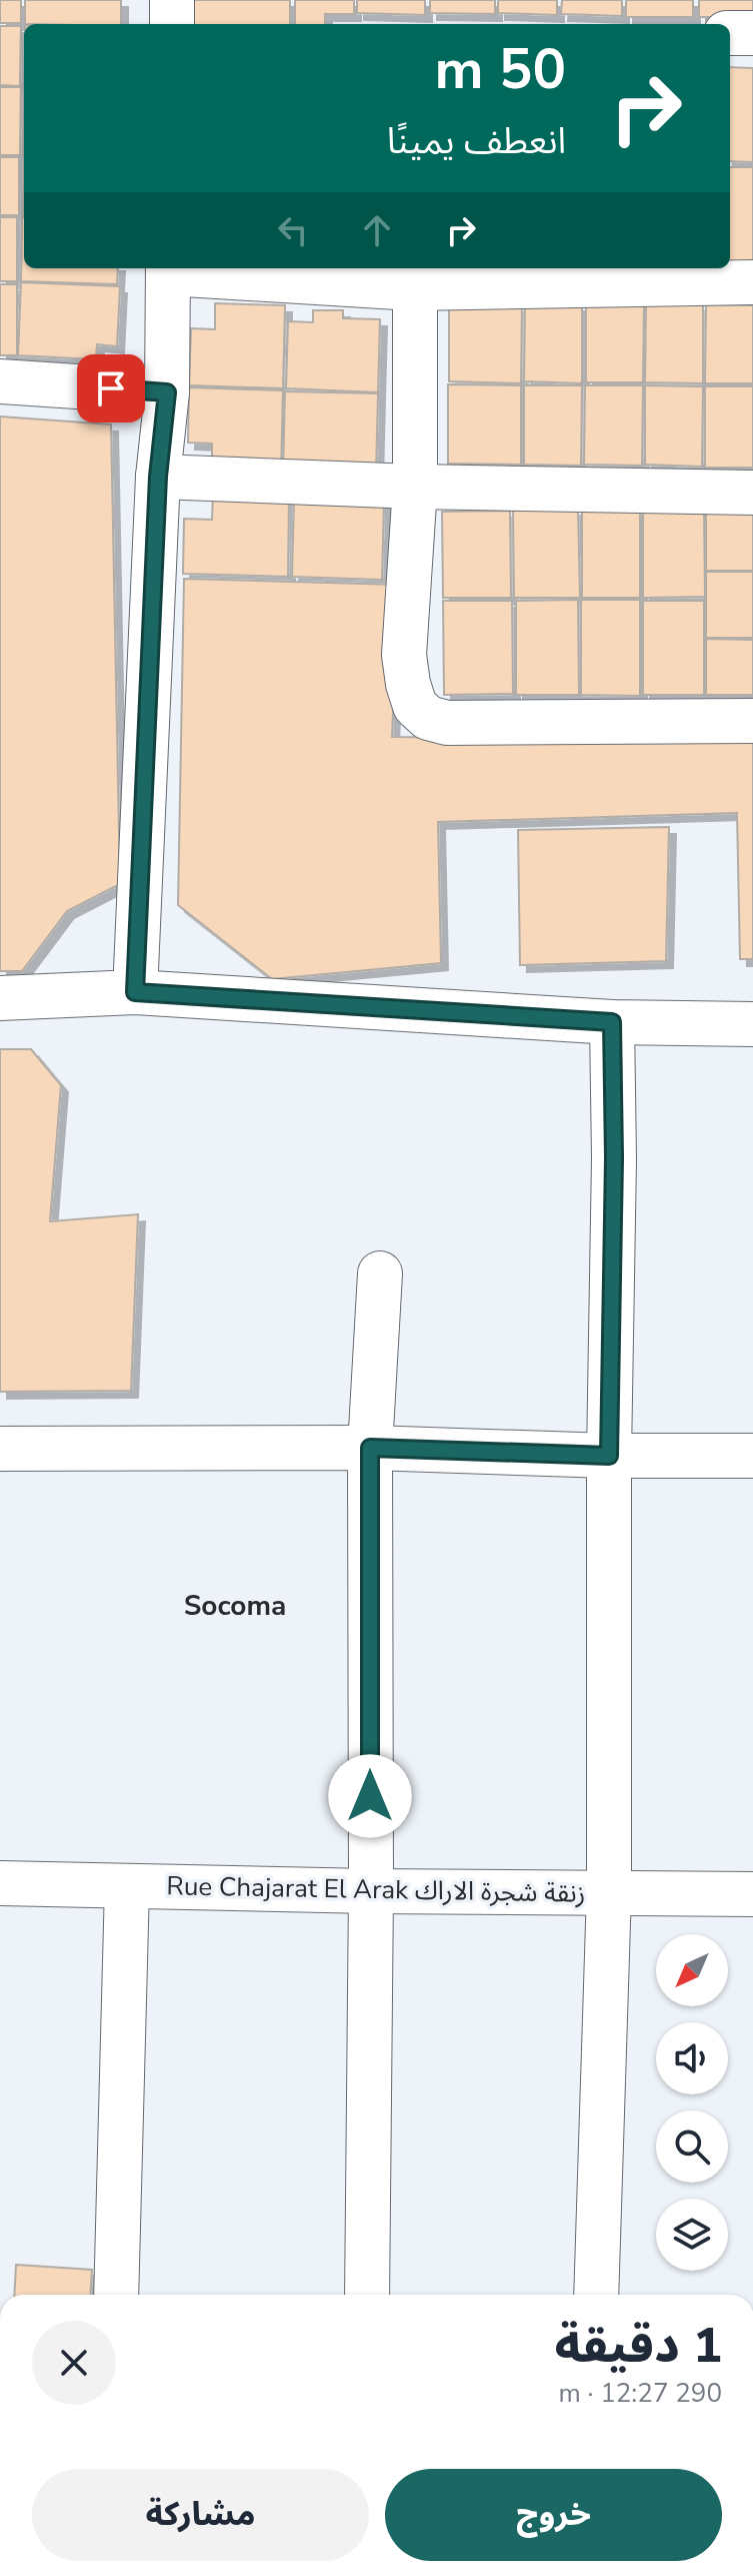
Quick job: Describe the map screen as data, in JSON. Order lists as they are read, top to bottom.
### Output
{
  "streets": {
    "street": ["Rue Chajarat El Arak زنقة شجرة الاراك"]
  },
  "districts": ["Socoma"],
  "north": "bottom left",
  "page": {
    "turn": ["50 m", "انعطف يمينًا"],
    "heading": ["1 دقيقة", "290 m · 12:27"],
    "buttons": ["خروج", "مشاركة"]
  }
}
